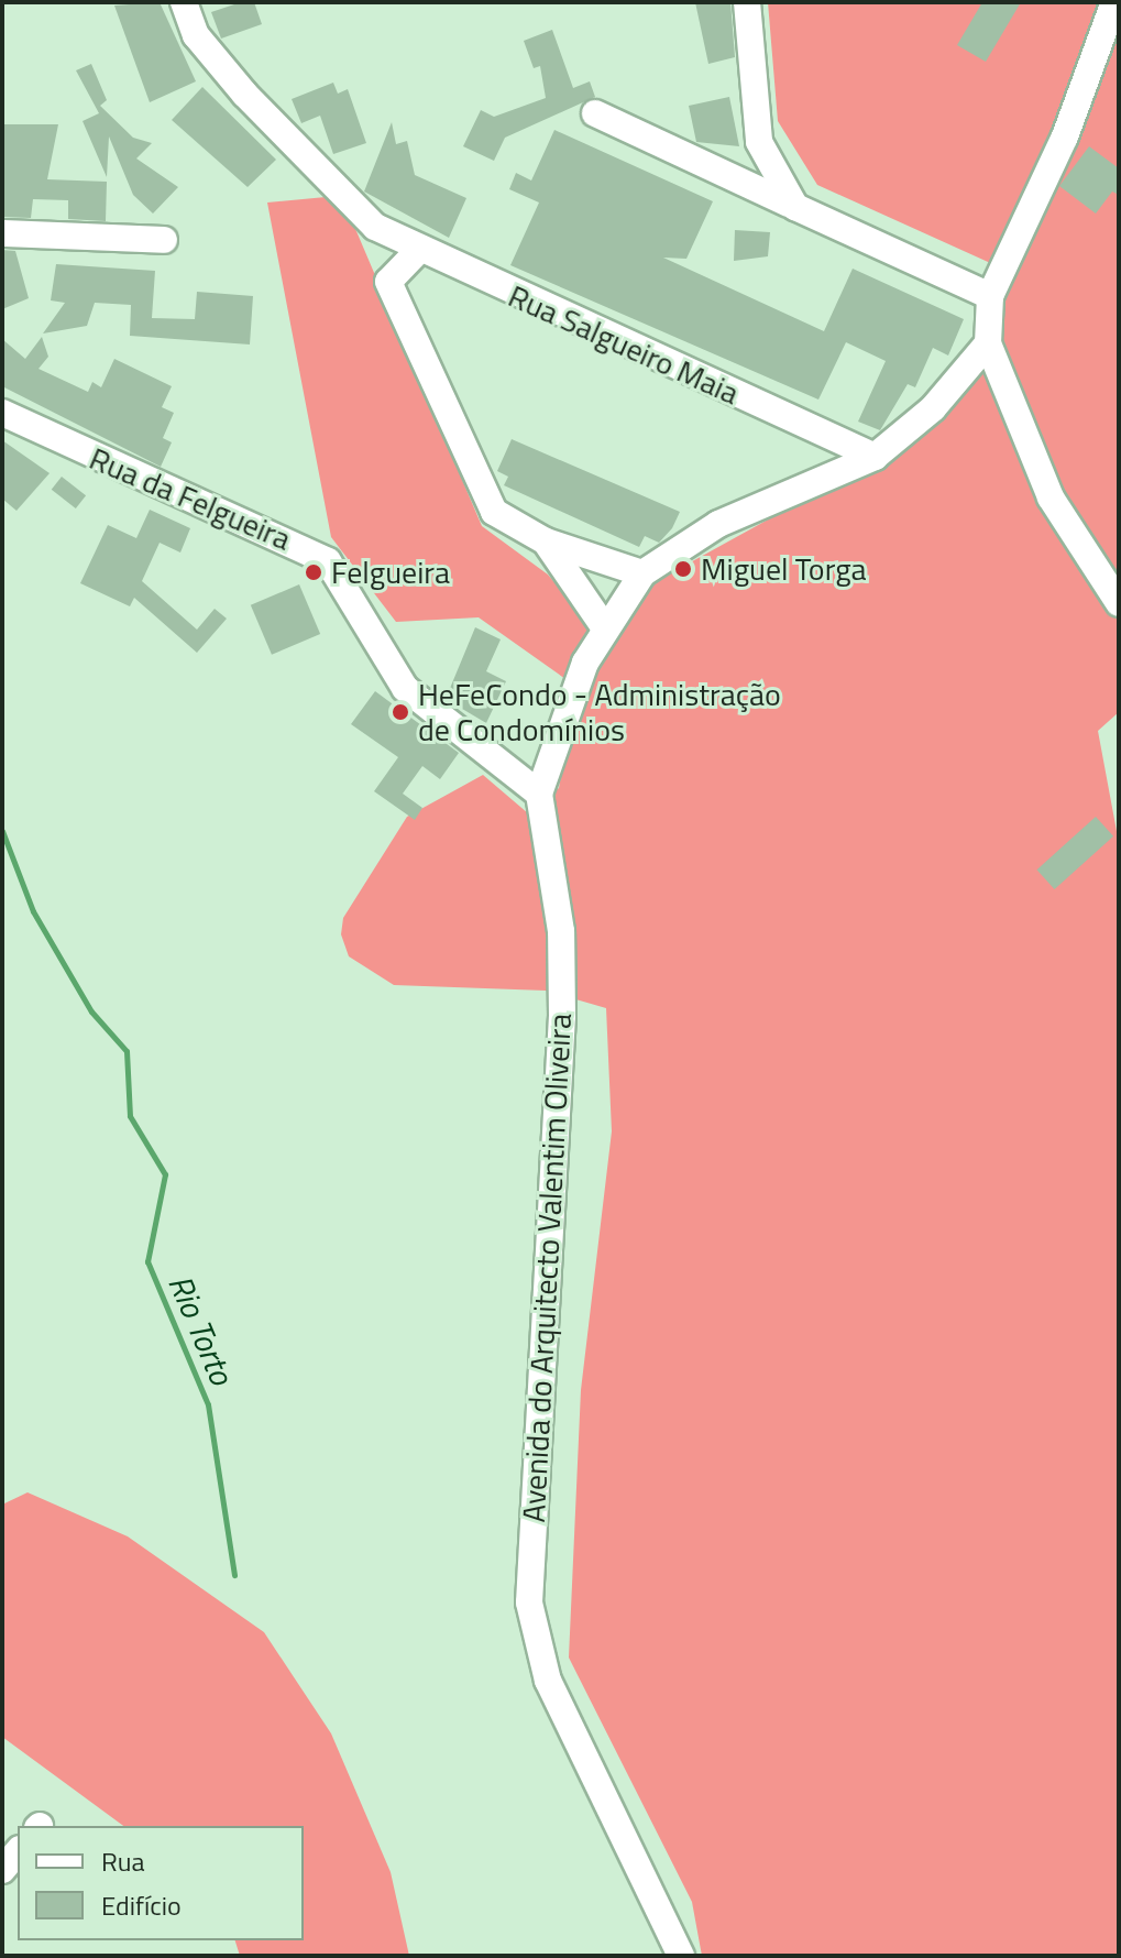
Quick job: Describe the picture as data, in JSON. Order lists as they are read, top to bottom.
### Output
{
  "streets": {
    "street": ["Rua Salgueiro Maia", "Rua da Felgueira", "Avenida do Arquitecto Valentim Oliveira"]
  },
  "crossings": [
    ["Rua da Felgueira", "Avenida do Arquitecto Valentim Oliveira"]
  ],
  "water": ["Rio Torto"],
  "places": ["Miguel Torga", "Felgueira", "HeFeCondo - Administração de Condomínios"],
  "legend": ["Rua", "Edifício"]
}
